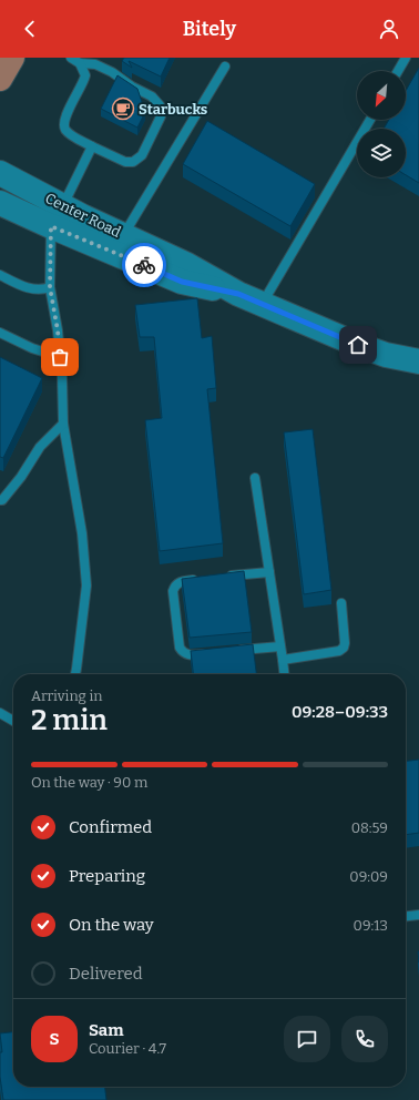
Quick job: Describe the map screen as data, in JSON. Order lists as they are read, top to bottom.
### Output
{
  "streets": {
    "street": ["Center Road"]
  },
  "places": {
    "cafe": ["Starbucks"]
  },
  "north": "bottom left",
  "page": {
    "header": "Bitely",
    "heading": ["2 min", "Arriving in", "09:28–09:33"],
    "panel": ["Sam", "Courier · 4.7"],
    "bar": "On the way · 90 m",
    "list": [
      ["Confirmed", "08:59"],
      ["Preparing", "09:09"],
      ["On the way", "09:13"],
      "Delivered"
    ],
    "round": "S"
  }
}
